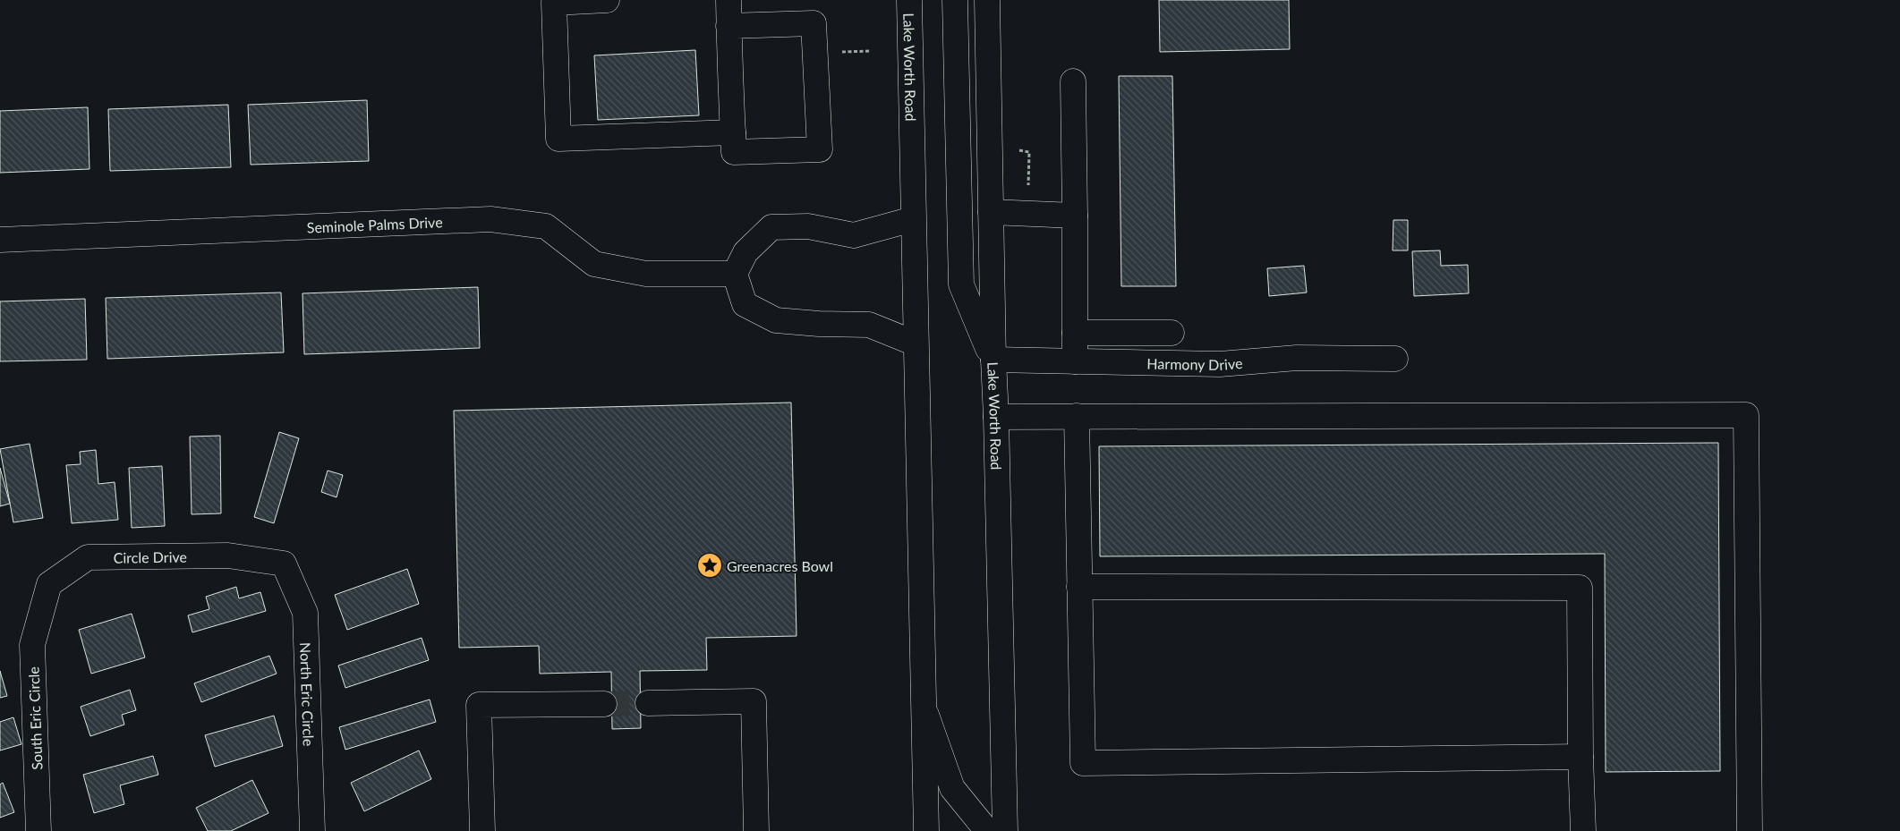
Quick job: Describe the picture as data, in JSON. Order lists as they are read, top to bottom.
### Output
{
  "streets": {
    "street": [
      "Lake Worth Road",
      "Seminole Palms Drive",
      "Harmony Drive",
      "Circle Drive",
      "North Eric Circle",
      "South Eric Circle"
    ]
  },
  "crossings": [
    ["Lake Worth Road", "Harmony Drive"],
    ["Circle Drive", "North Eric Circle"],
    ["Circle Drive", "South Eric Circle"]
  ],
  "places": {
    "place": ["Greenacres Bowl"]
  }
}
